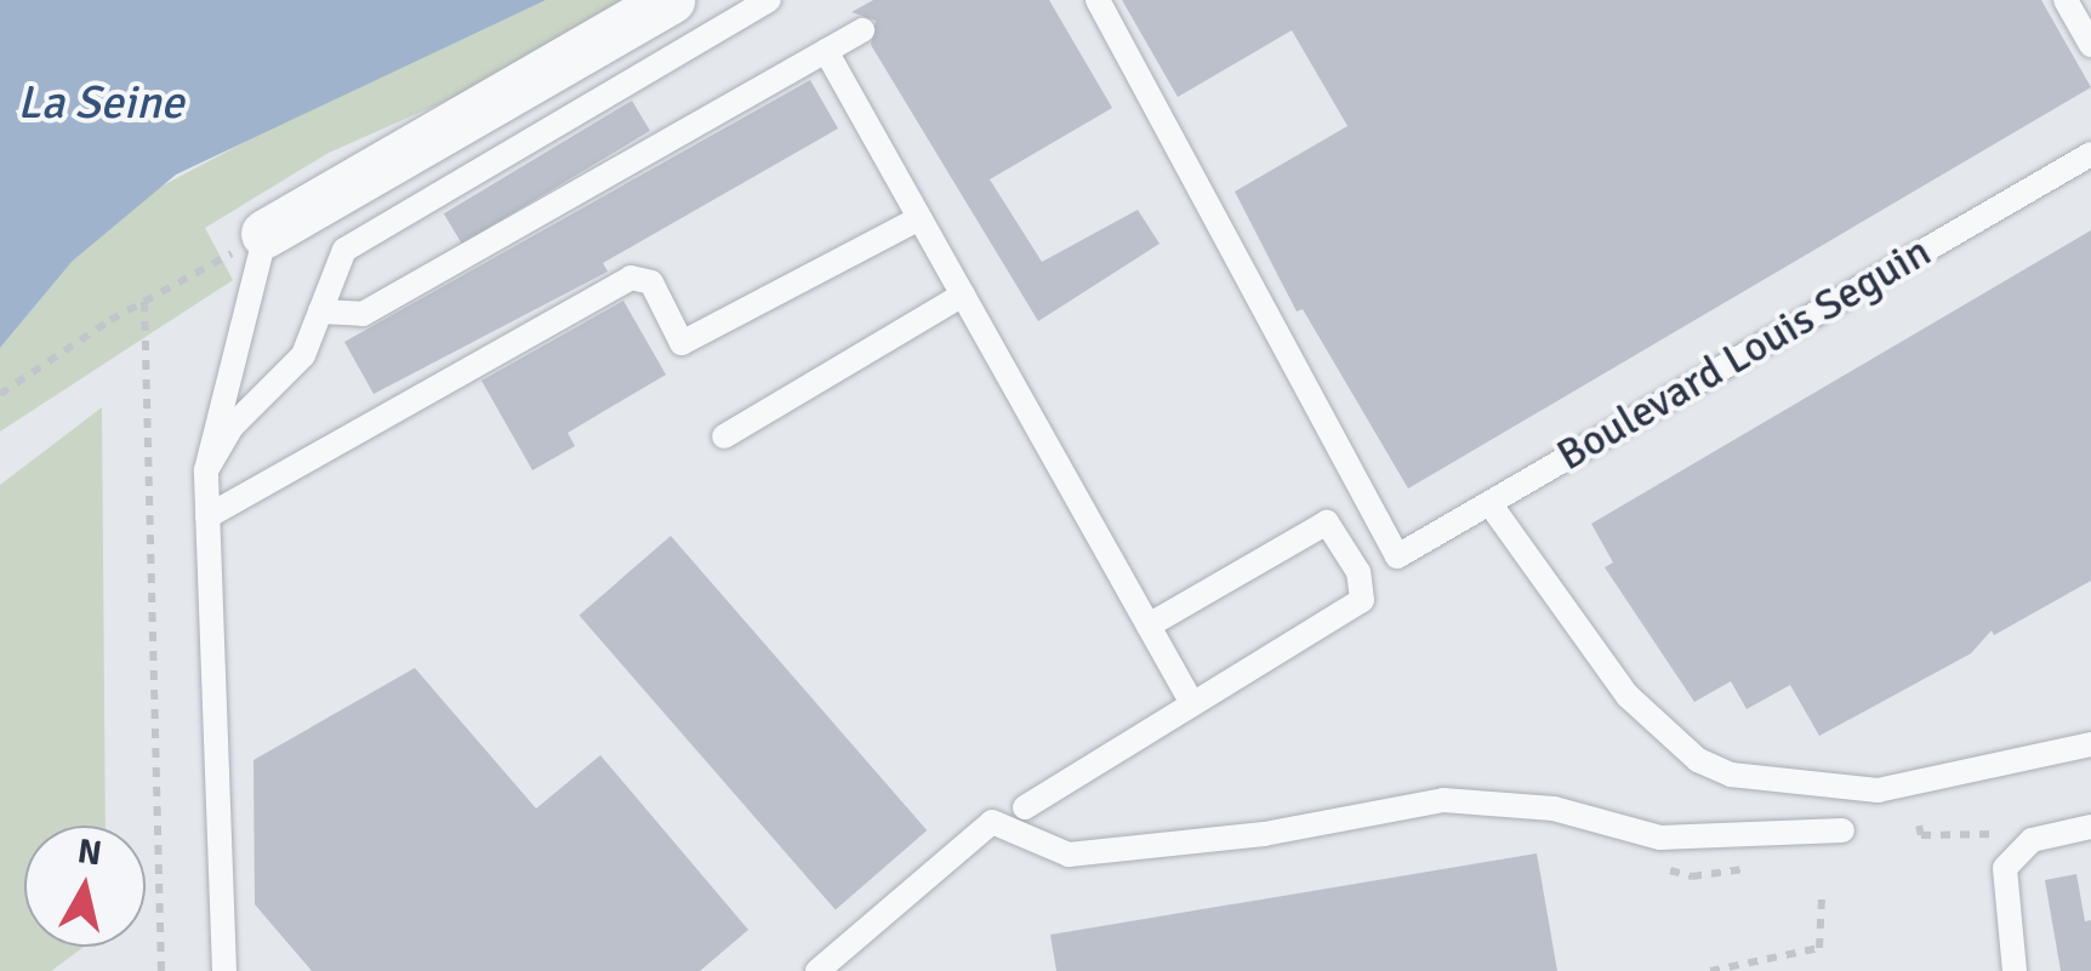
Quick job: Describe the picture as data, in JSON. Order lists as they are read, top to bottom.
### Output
{
  "streets": {
    "lane": ["Boulevard Louis Seguin"]
  },
  "water": ["La Seine"],
  "north": "top"
}
